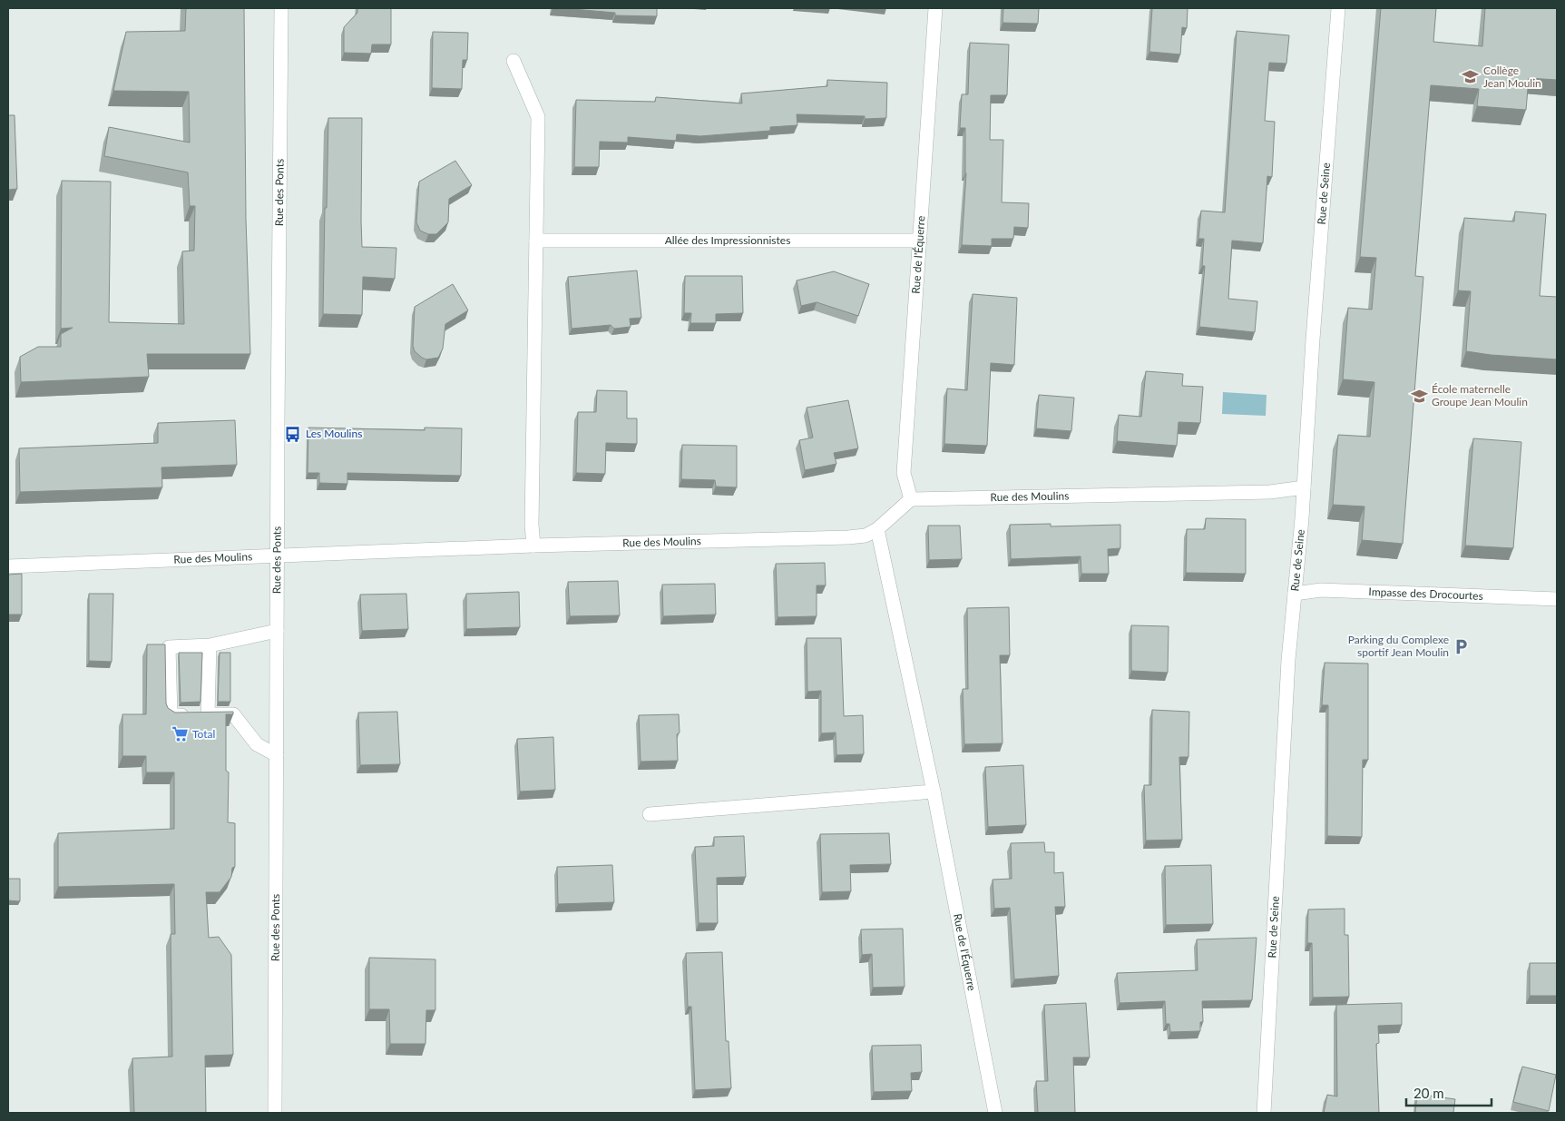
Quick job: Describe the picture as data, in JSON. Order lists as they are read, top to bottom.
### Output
{
  "streets": {
    "street": [
      "Rue des Ponts",
      "Rue de Seine",
      "Allée des Impressionnistes",
      "Rue de l'Équerre",
      "Rue des Moulins",
      "Impasse des Drocourtes"
    ]
  },
  "crossings": [
    ["Rue des Ponts", "Rue des Moulins"],
    ["Rue de Seine", "Rue des Moulins"],
    ["Rue de Seine", "Impasse des Drocourtes"],
    ["Allée des Impressionnistes", "Rue de l'Équerre"],
    ["Rue de l'Équerre", "Rue des Moulins"]
  ],
  "places": {
    "school or university": ["Collège Jean Moulin", "École maternelle Groupe Jean Moulin"],
    "bus stop": ["Les Moulins"],
    "parking": ["Parking du Complexe sportif Jean Moulin"],
    "supermarket": ["Total"]
  },
  "scale_bar": "20 m"
}
